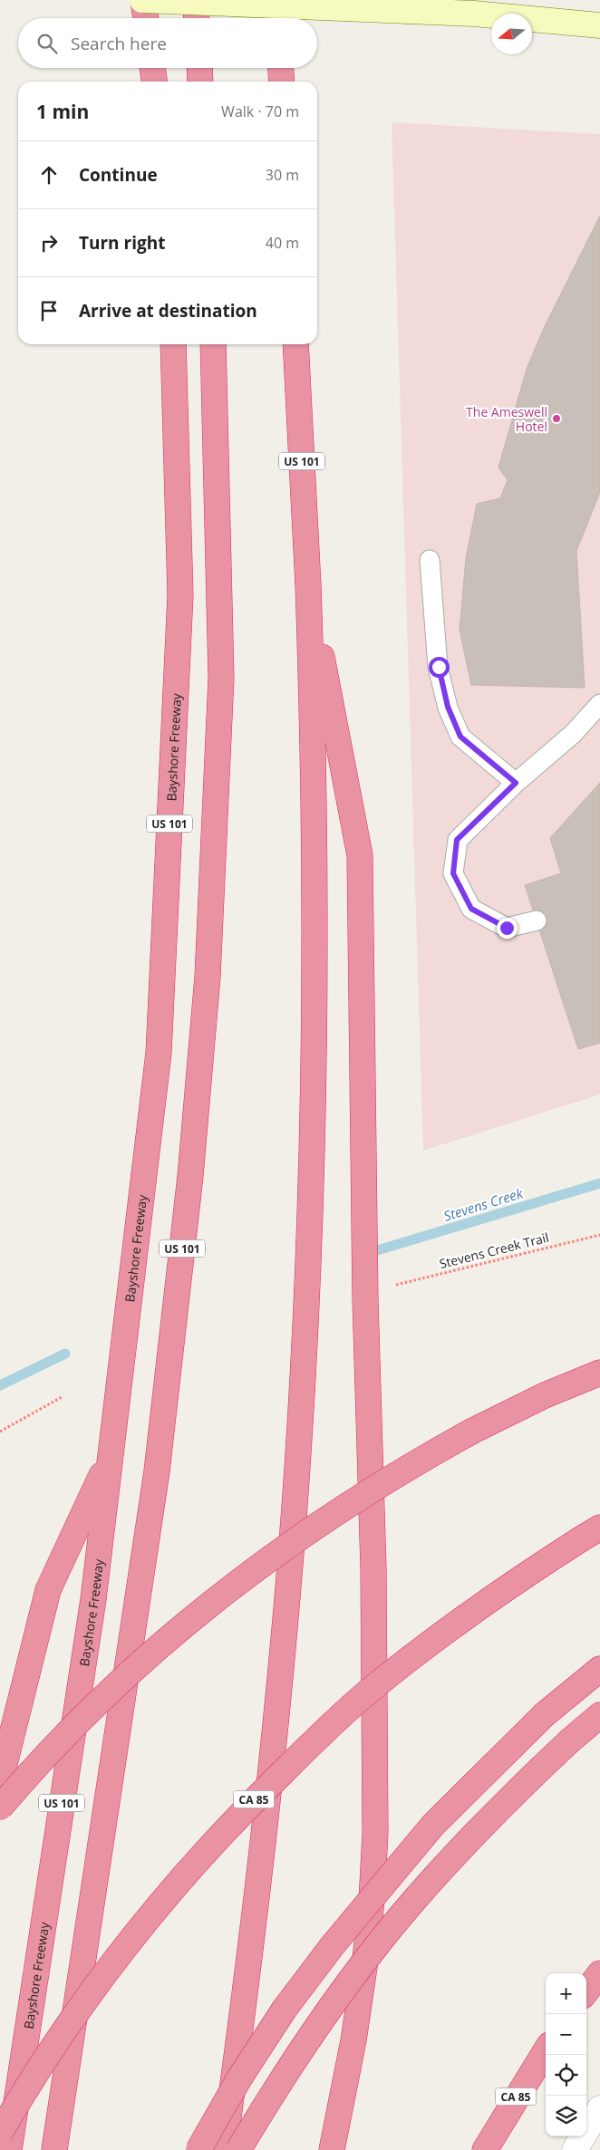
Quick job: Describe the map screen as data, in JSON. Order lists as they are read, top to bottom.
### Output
{
  "streets": {
    "highway": ["US 101", "Bayshore Freeway", "CA 85"],
    "path": ["Stevens Creek Trail"]
  },
  "water": ["Stevens Creek"],
  "places": ["The Ameswell Hotel"],
  "north": "left",
  "page": {
    "search": "Search here",
    "heading": ["1 min", "Walk · 70 m"],
    "list": [
      ["Continue", "30 m"],
      ["Turn right", "40 m"],
      "Arrive at destination"
    ],
    "map_buttons": ["+", "−"]
  }
}
